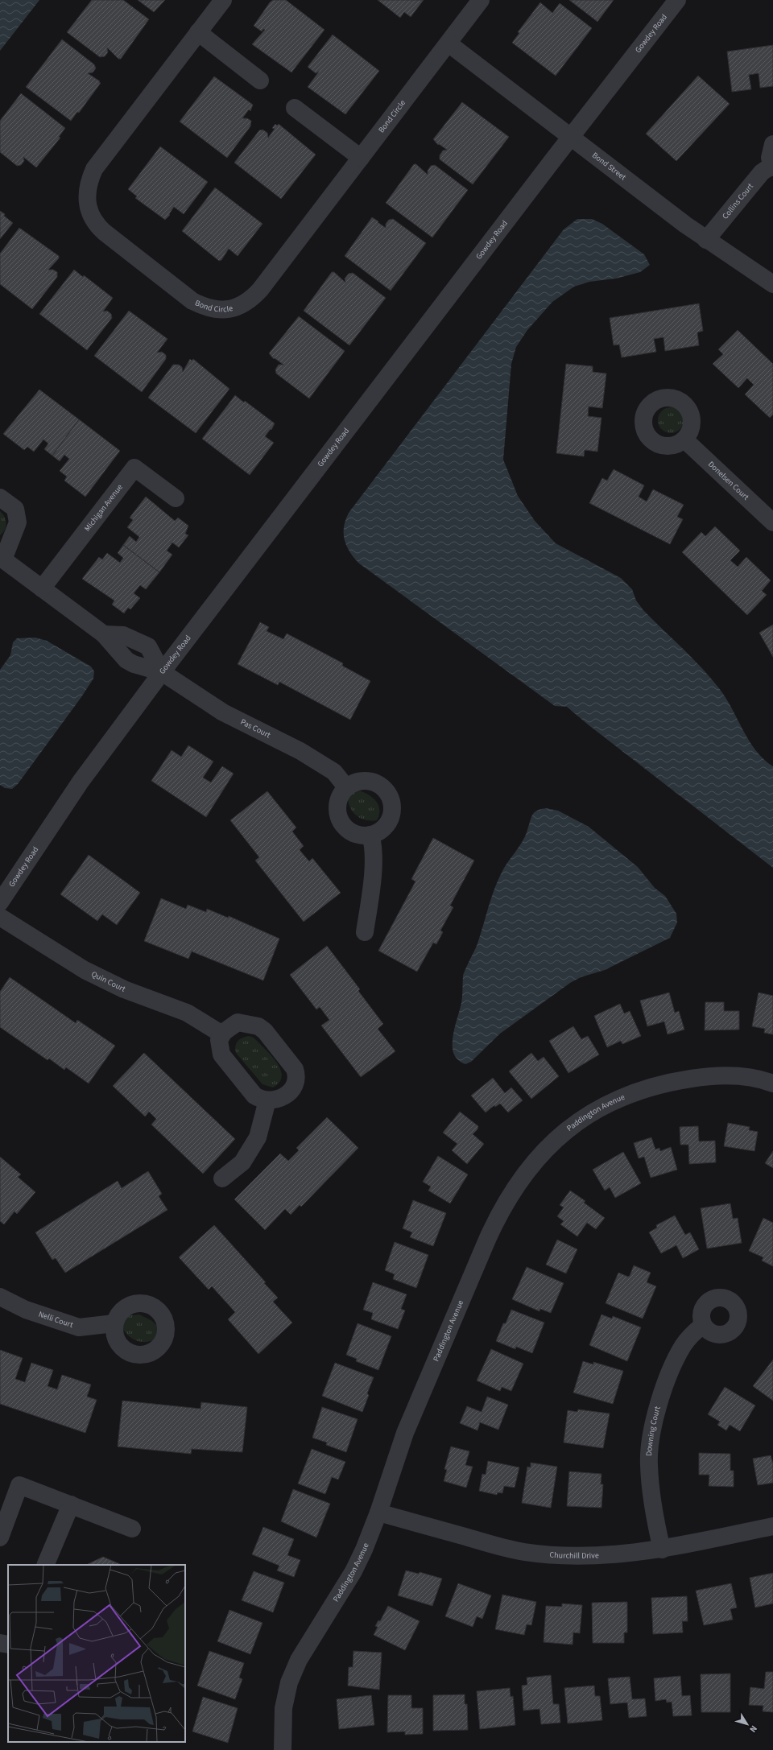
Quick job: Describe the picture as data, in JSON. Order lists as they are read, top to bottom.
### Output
{
  "streets": {
    "street": [
      "Gowdey Road",
      "Bond Circle",
      "Bond Street",
      "Collins Court",
      "Donelsen Court",
      "Michigan Avenue",
      "Pas Court",
      "Quin Court",
      "Paddington Avenue",
      "Nelli Court",
      "Downing Court",
      "Churchill Drive"
    ]
  },
  "crossings": [
    ["Gowdey Road", "Bond Street"],
    ["Gowdey Road", "Pas Court"],
    ["Bond Circle", "Bond Street"],
    ["Bond Street", "Collins Court"],
    ["Paddington Avenue", "Churchill Drive"],
    ["Downing Court", "Churchill Drive"]
  ],
  "north": "bottom right"
}
